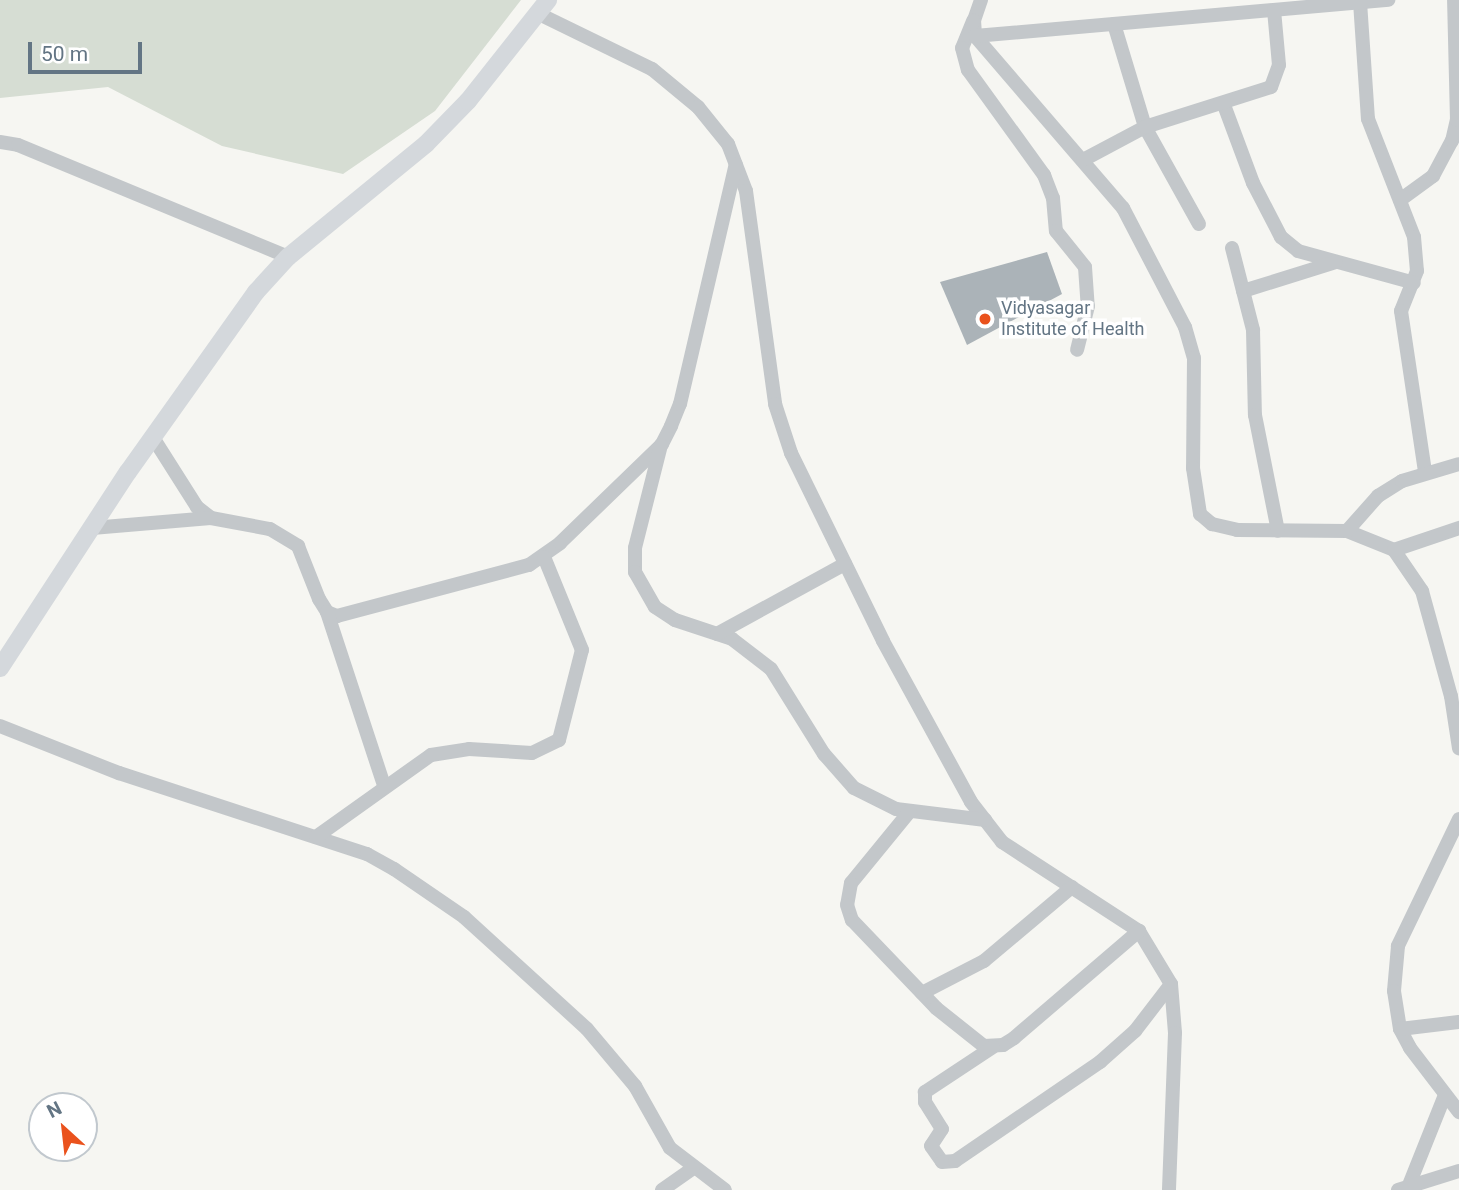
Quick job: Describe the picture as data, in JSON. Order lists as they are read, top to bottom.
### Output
{
  "places": ["Vidyasagar Institute of Health"],
  "scale_bar": "50 m",
  "north": "top left"
}
